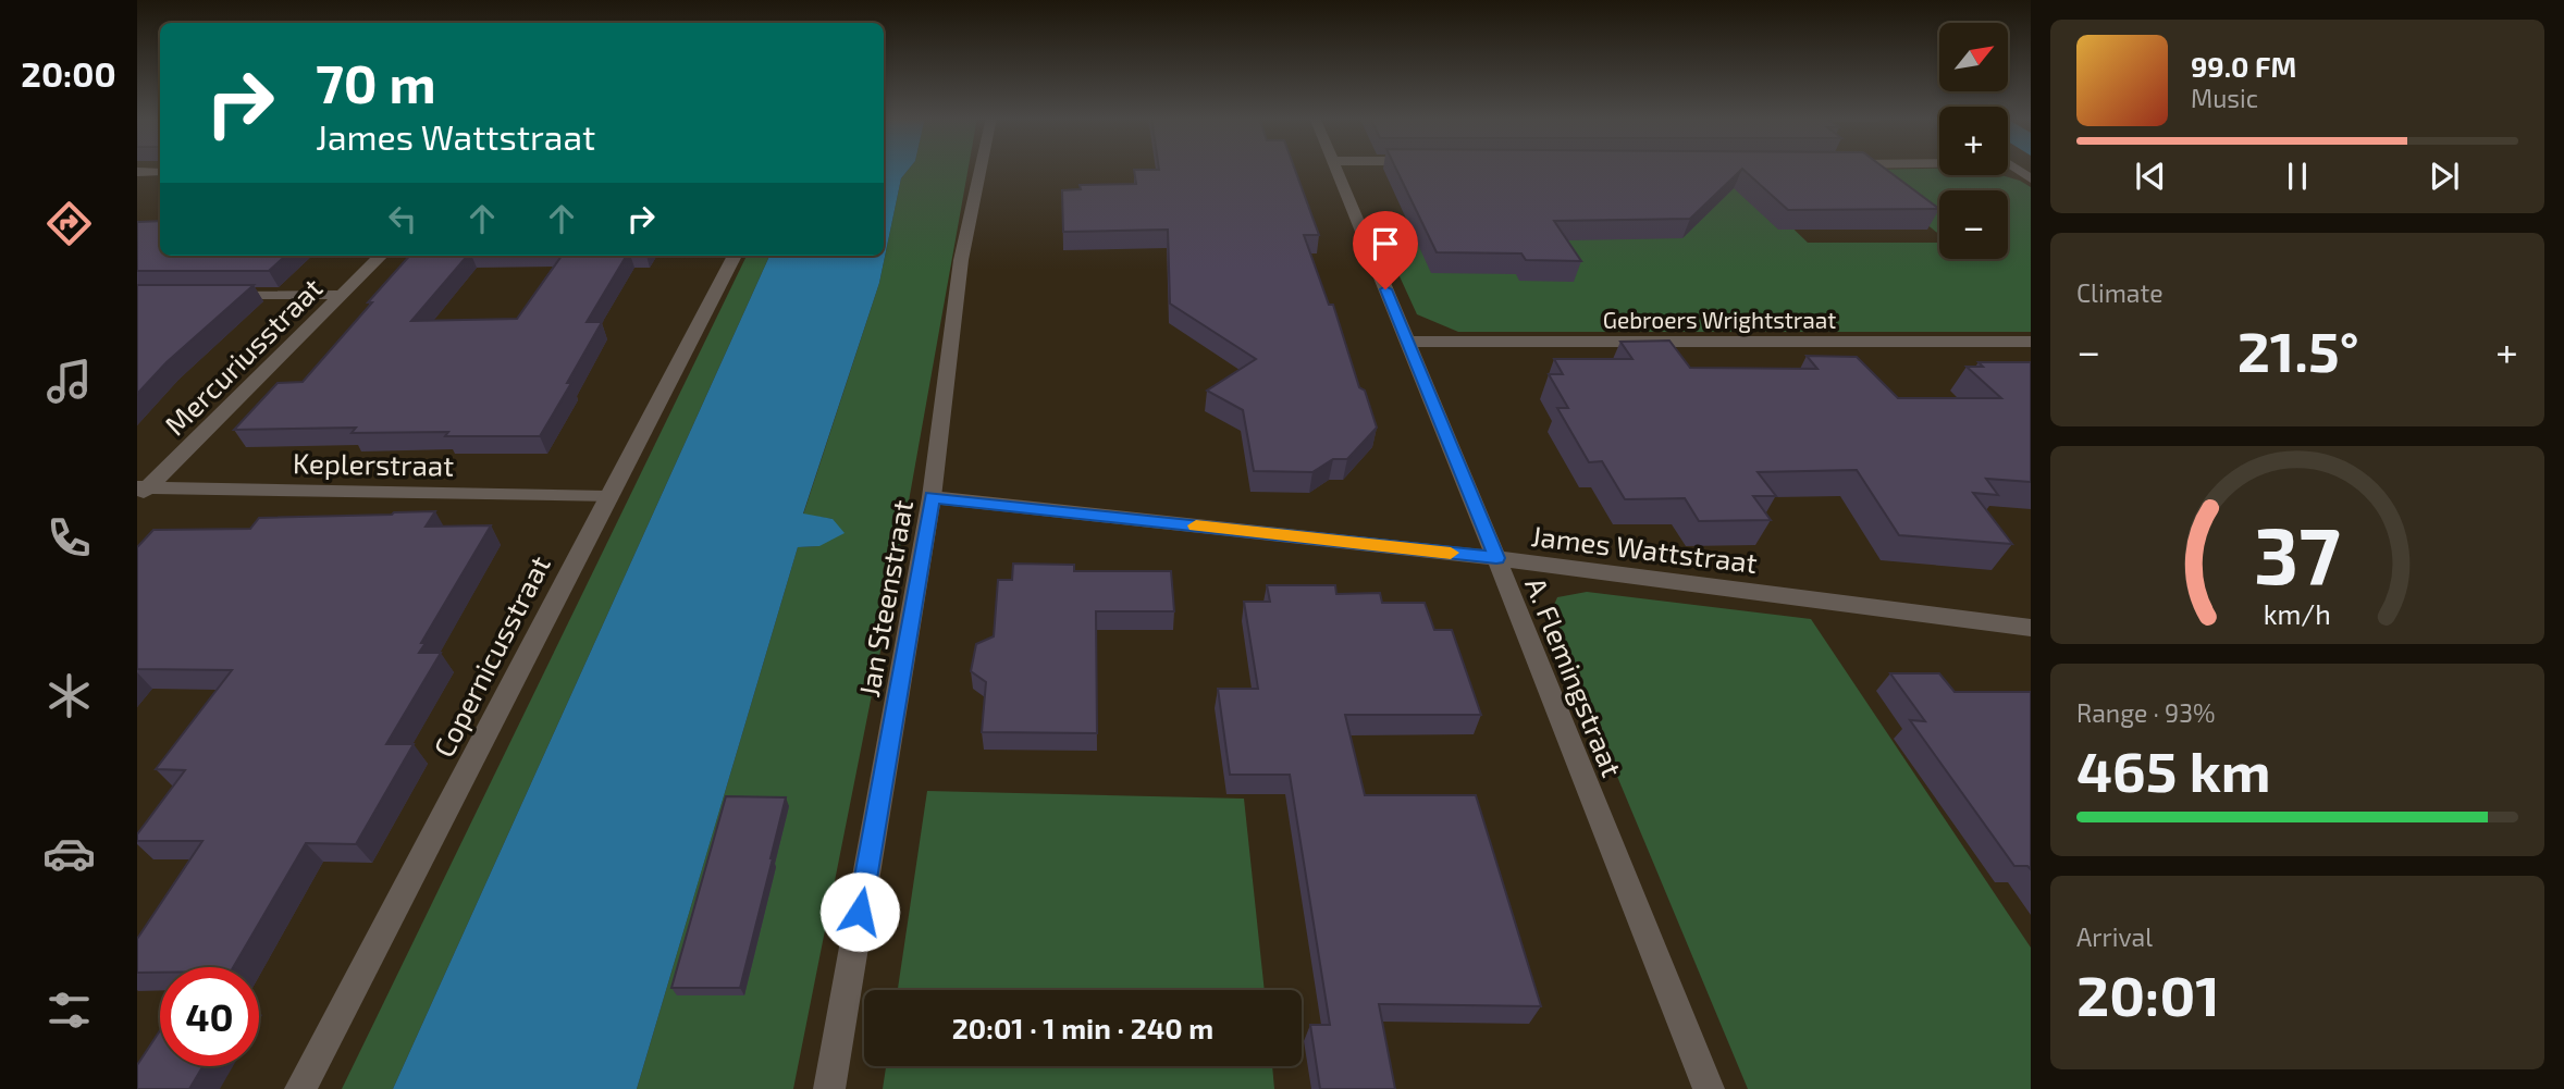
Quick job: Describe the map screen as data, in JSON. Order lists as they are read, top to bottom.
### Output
{
  "streets": {
    "street": [
      "Gebroers Wrightstraat",
      "Mercuriusstraat",
      "Keplerstraat",
      "James Wattstraat",
      "Jan Steenstraat",
      "Copernicusstraat",
      "A. Flemingstraat"
    ]
  },
  "crossings": [
    ["Gebroers Wrightstraat", "A. Flemingstraat"],
    ["Mercuriusstraat", "Keplerstraat"],
    ["Keplerstraat", "Copernicusstraat"],
    ["James Wattstraat", "Jan Steenstraat"],
    ["James Wattstraat", "A. Flemingstraat"]
  ],
  "north": "top right",
  "page": {
    "tabs": "20:00",
    "map_buttons": ["+", "−"],
    "turn": ["70 m", "James Wattstraat"],
    "song": ["99.0 FM", "Music"],
    "tile": [
      "Climate",
      ["Range · 93%", "465 km"],
      ["Arrival", "20:01"]
    ],
    "heat": ["−", "21.5°", "+"],
    "limit": "40",
    "trip": "20:01 · 1 min · 240 m",
    "gauge": ["37", "km/h"]
  }
}
